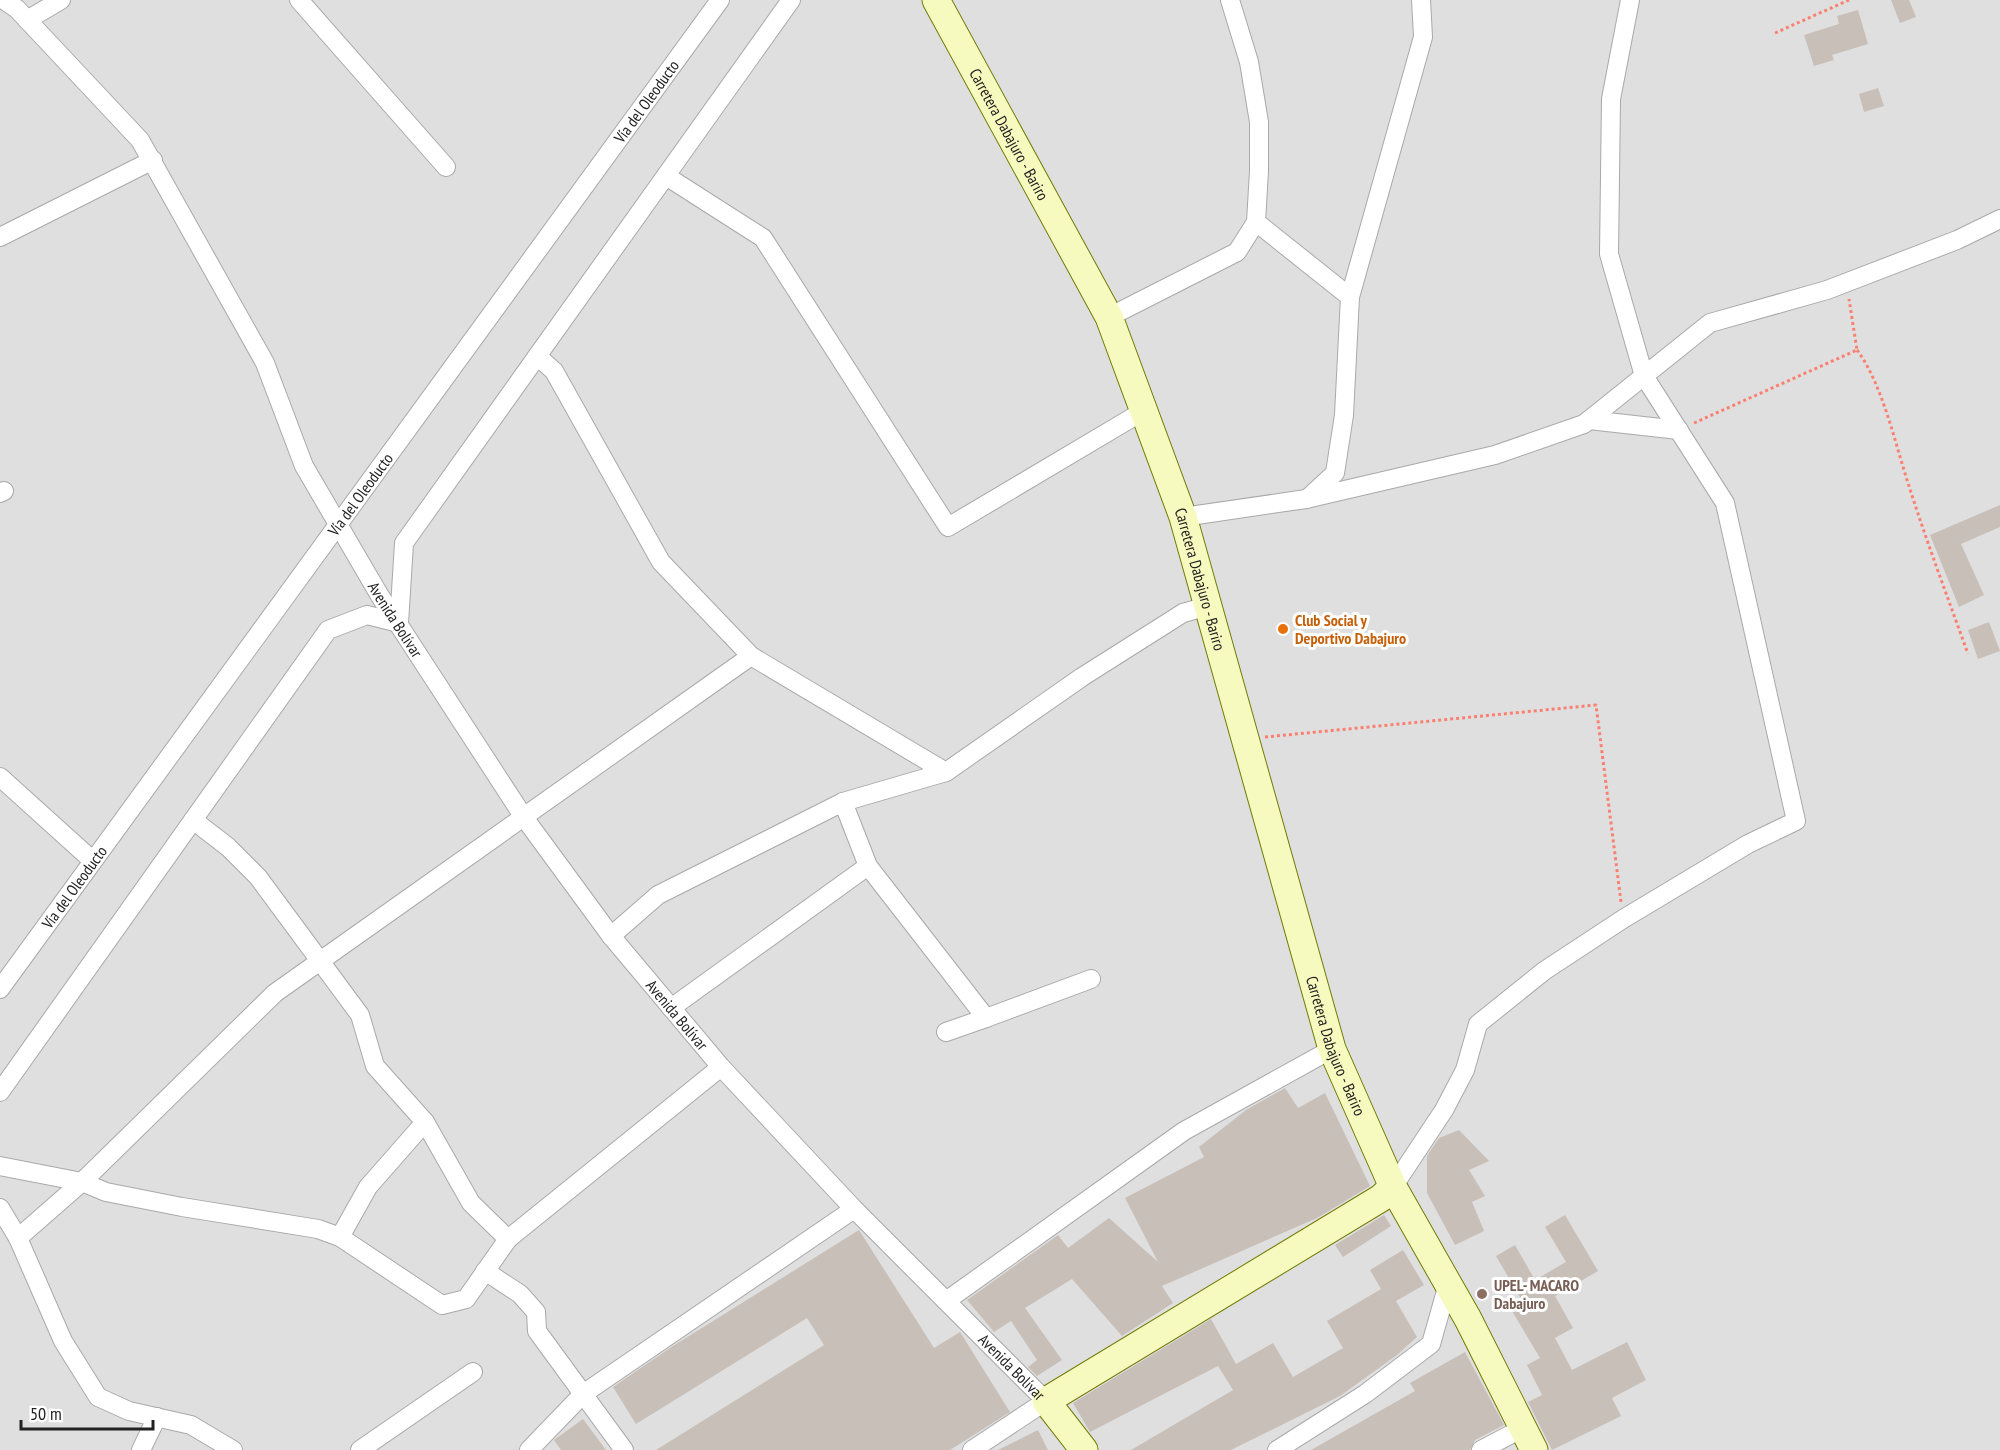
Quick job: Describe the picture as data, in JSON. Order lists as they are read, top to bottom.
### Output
{
  "streets": {
    "street": ["Vía del Oleoducto", "Carretera Dabajuro - Bariro", "Avenida Bolívar"]
  },
  "crossings": [
    ["Vía del Oleoducto", "Avenida Bolívar"]
  ],
  "places": ["Club Social y Deportivo Dabajuro", "UPEL- MACARO Dabajuro"],
  "scale_bar": "50 m"
}
